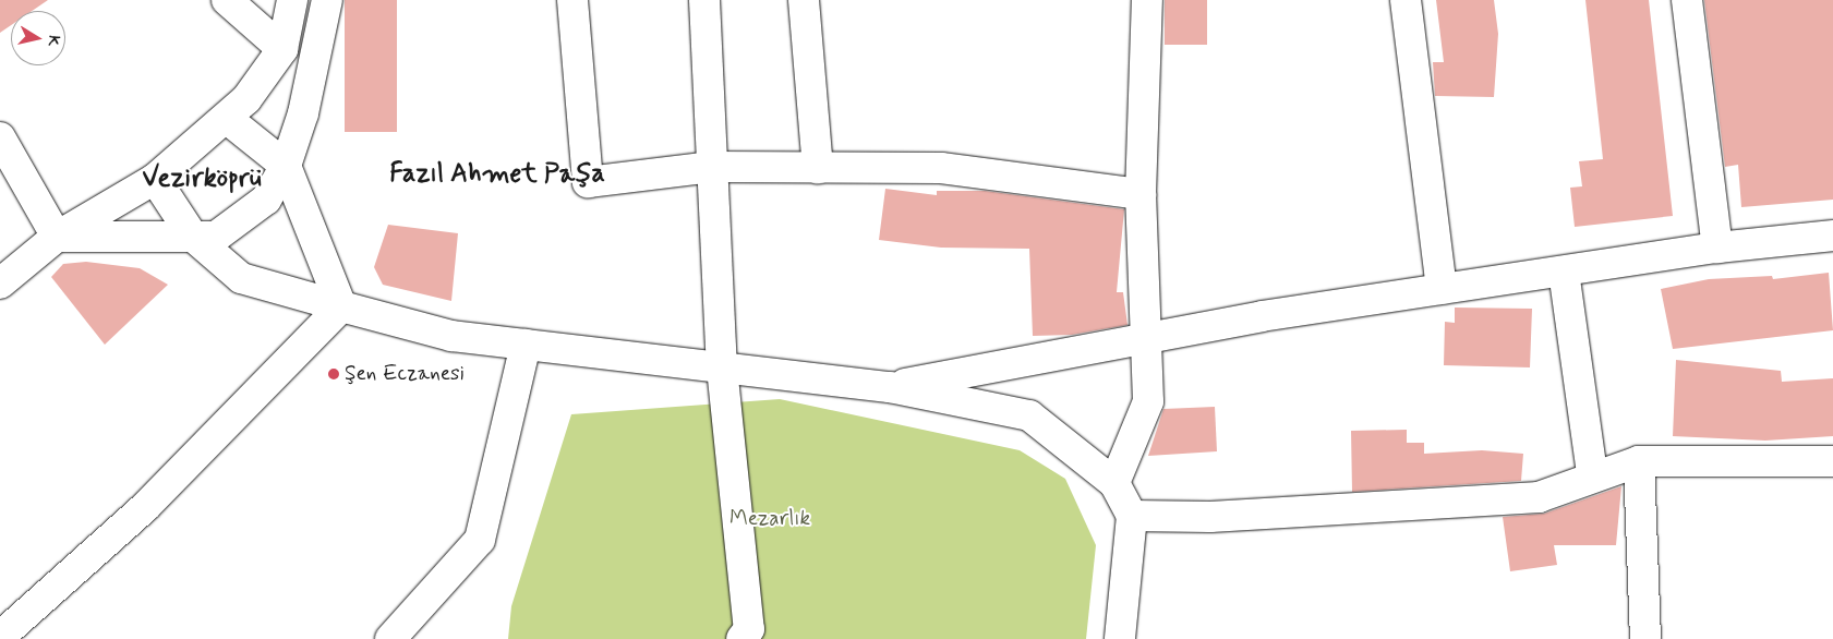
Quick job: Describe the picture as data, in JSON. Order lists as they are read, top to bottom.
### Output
{
  "districts": ["Fazıl Ahmet Paşa", "Vezirköprü"],
  "parks": ["Mezarlık"],
  "places": ["Şen Eczanesi"],
  "north": "right"
}
